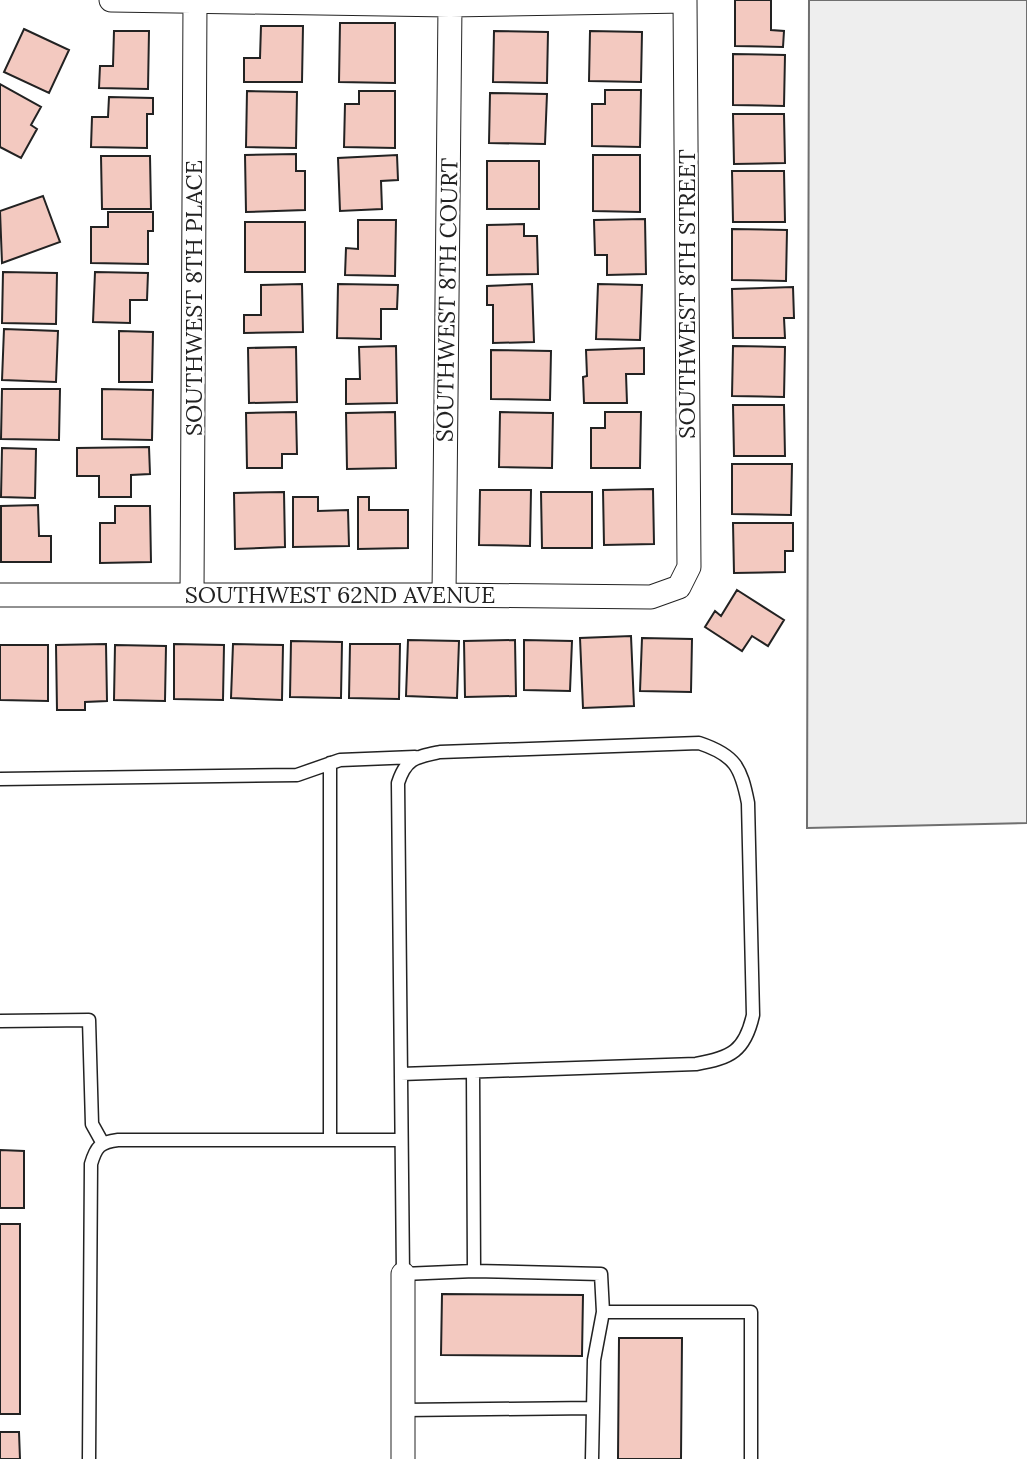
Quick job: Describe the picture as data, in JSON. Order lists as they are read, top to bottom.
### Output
{
  "streets": {
    "street": [
      "SOUTHWEST 8TH STREET",
      "SOUTHWEST 8TH PLACE",
      "SOUTHWEST 8TH COURT",
      "SOUTHWEST 62ND AVENUE"
    ]
  },
  "crossings": [
    ["SOUTHWEST 8TH STREET", "SOUTHWEST 62ND AVENUE"],
    ["SOUTHWEST 8TH PLACE", "SOUTHWEST 62ND AVENUE"],
    ["SOUTHWEST 8TH COURT", "SOUTHWEST 62ND AVENUE"]
  ]
}
